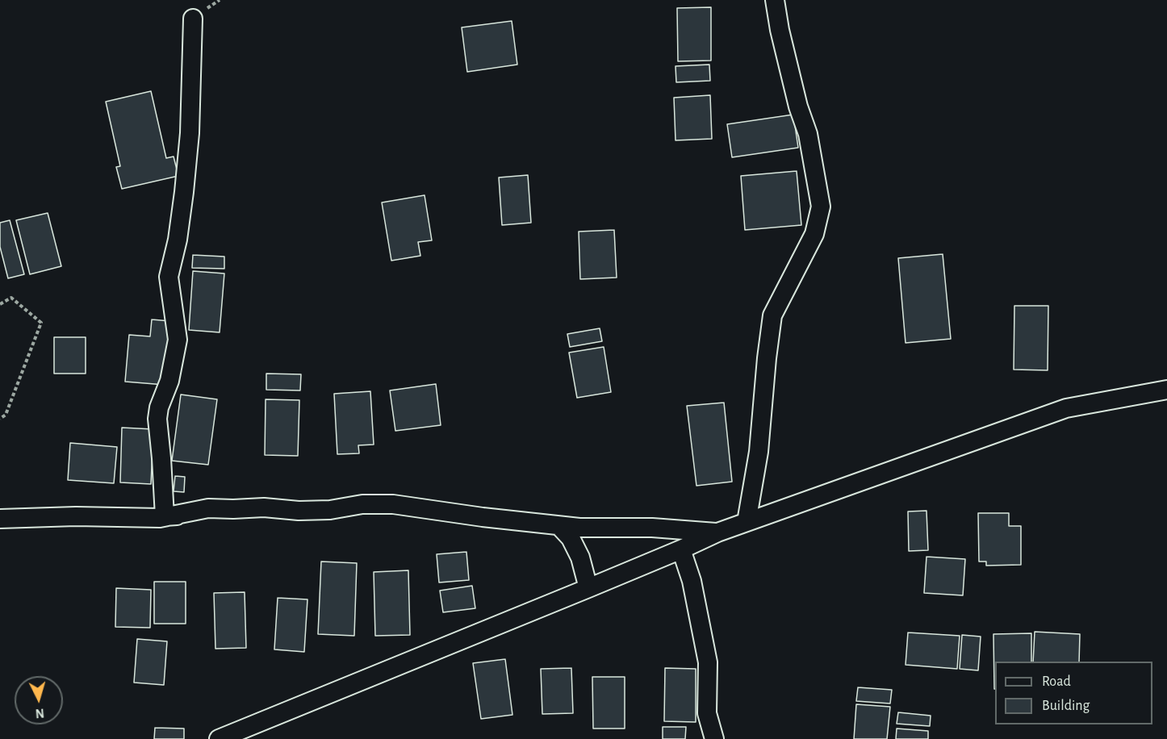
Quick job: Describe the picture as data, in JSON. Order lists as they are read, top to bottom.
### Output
{
  "legend": ["Road", "Building"],
  "north": "bottom"
}
